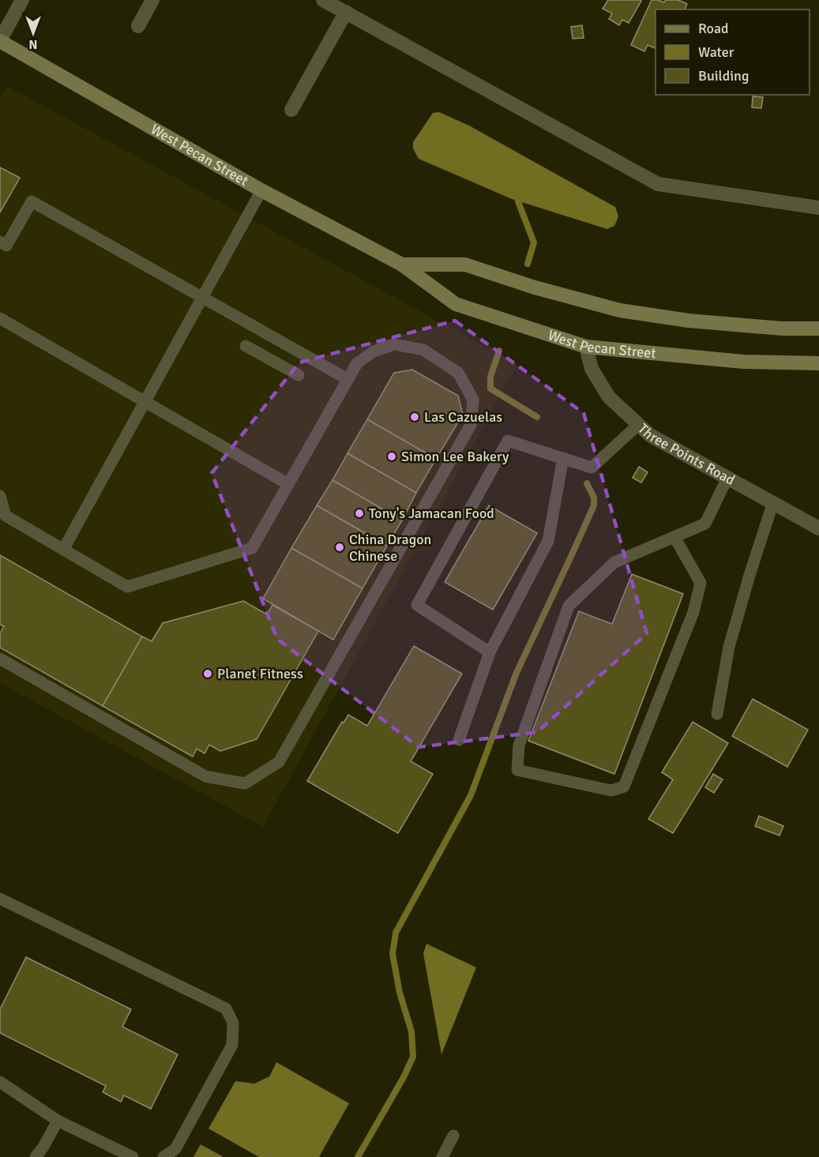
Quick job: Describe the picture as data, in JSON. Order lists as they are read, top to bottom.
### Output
{
  "streets": {
    "main road": ["West Pecan Street"],
    "street": ["Three Points Road"]
  },
  "crossings": [
    ["West Pecan Street", "Three Points Road"]
  ],
  "places": [
    "Las Cazuelas",
    "Simon Lee Bakery",
    "Tony's Jamacan Food",
    "China Dragon Chinese",
    "Planet Fitness"
  ],
  "legend": ["Road", "Water", "Building"],
  "north": "bottom"
}
